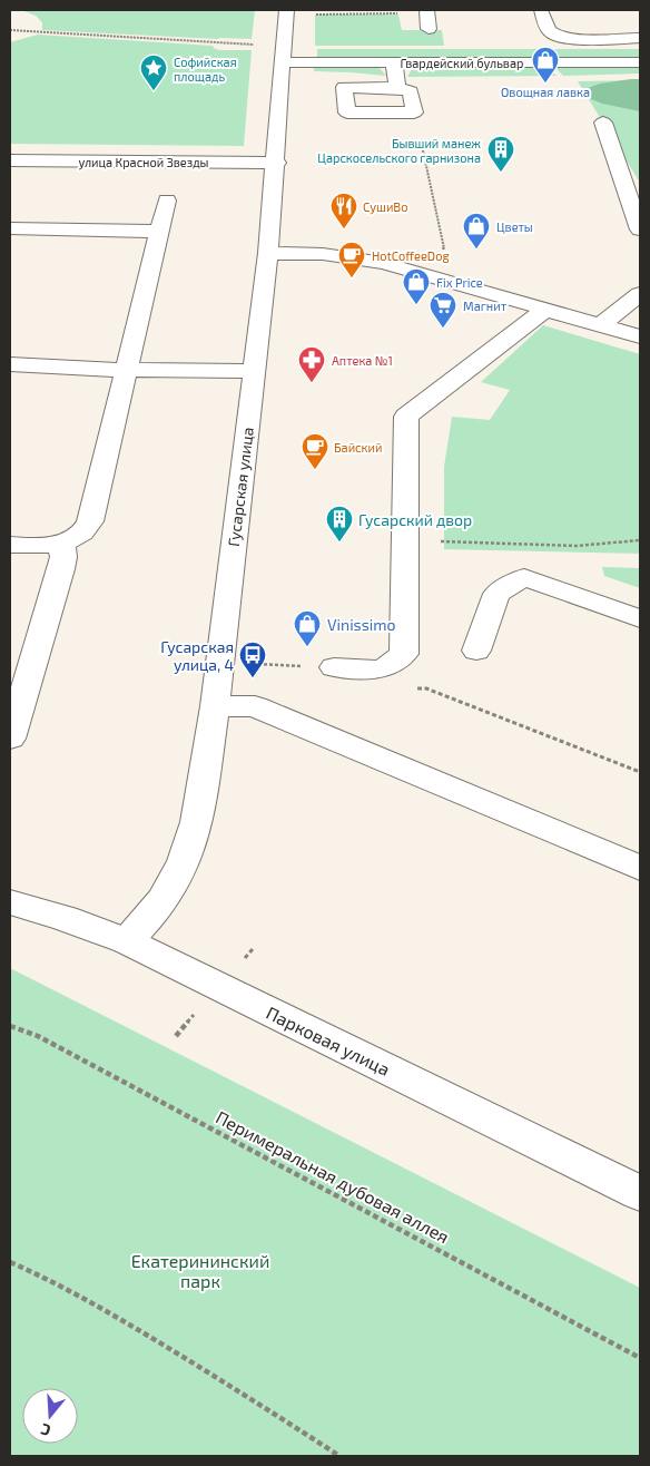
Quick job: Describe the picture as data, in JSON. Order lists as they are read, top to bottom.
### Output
{
  "streets": {
    "street": [
      "Гвардейский бульвар",
      "улица Красной Звезды",
      "Гусарская улица",
      "Парковая улица"
    ],
    "path": ["Перимеральная дубовая аллея"]
  },
  "crossings": [
    ["Гвардейский бульвар", "Гусарская улица"],
    ["улица Красной Звезды", "Гусарская улица"],
    ["Гусарская улица", "Парковая улица"]
  ],
  "parks": ["Екатерининский парк"],
  "places": {
    "shop": [
      "Овощная лавка",
      "Цветы",
      "Fix Price",
      "Vinissimo"
    ],
    "place": ["Софийская площадь"],
    "building": ["Бывший манеж Царскосельского гарнизона", "Гусарский двор"],
    "restaurant": ["СушиВо"],
    "cafe": ["HotCoffeeDog", "Байский"],
    "supermarket": ["Магнит"],
    "pharmacy": ["Аптека №1"],
    "bus stop": ["Гусарская улица, 4"]
  },
  "north": "bottom"
}
